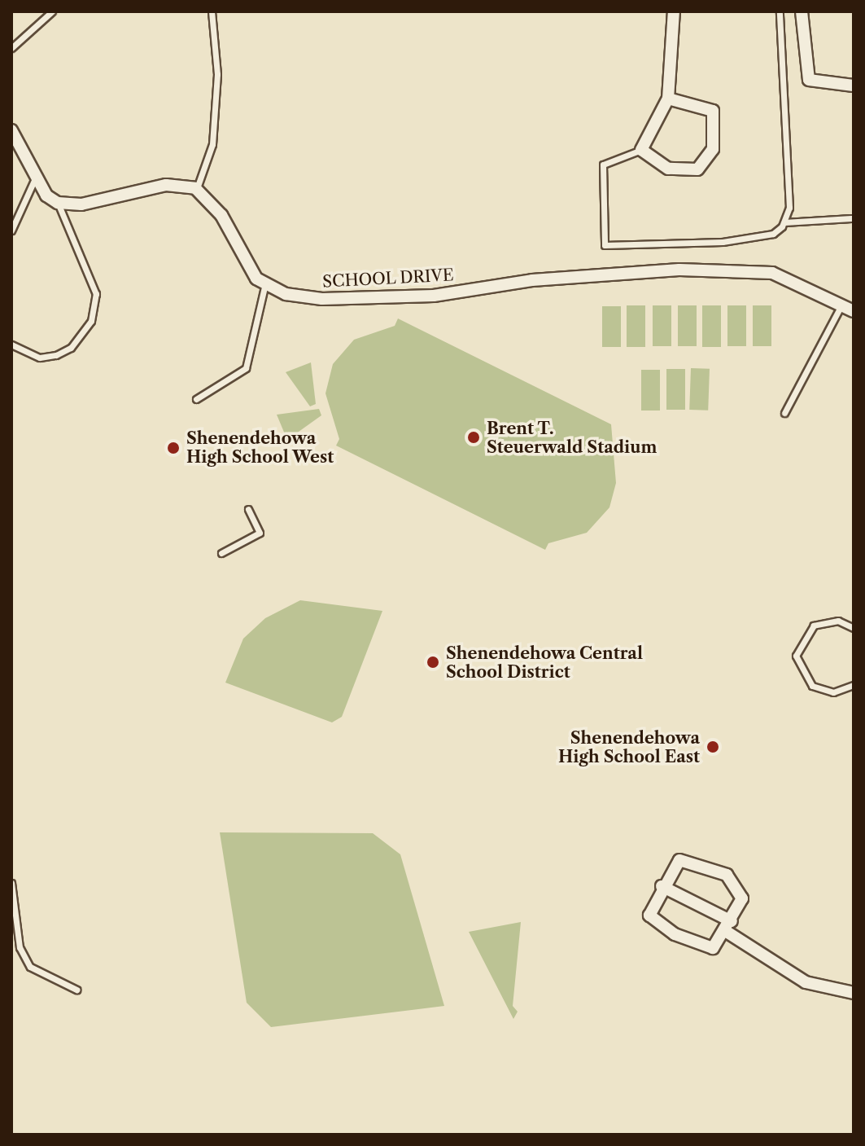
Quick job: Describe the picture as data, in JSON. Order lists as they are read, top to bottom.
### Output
{
  "streets": {
    "street": ["SCHOOL DRIVE"]
  },
  "places": [
    "Brent T. Steuerwald Stadium",
    "Shenendehowa High School West",
    "Shenendehowa Central School District",
    "Shenendehowa High School East"
  ]
}
